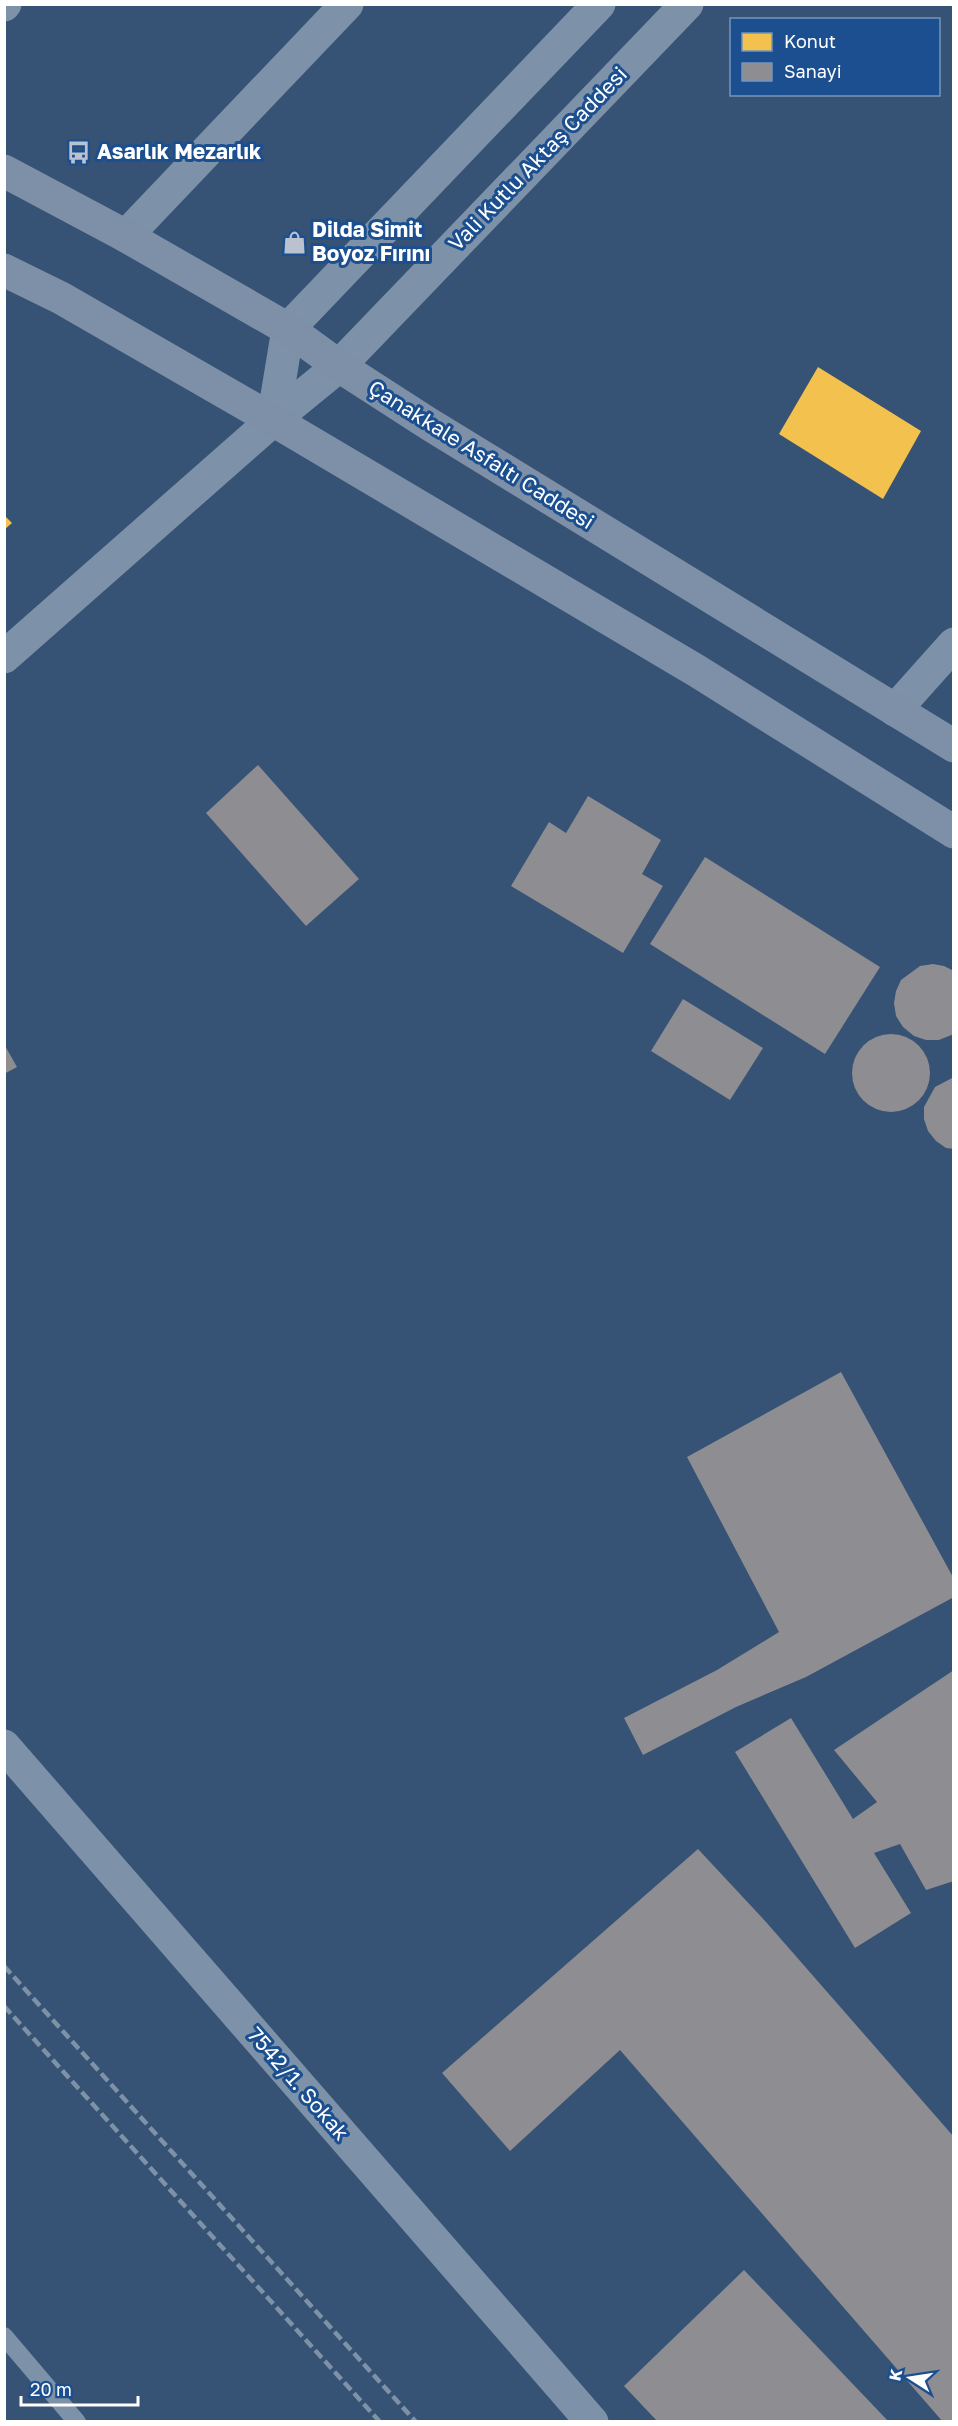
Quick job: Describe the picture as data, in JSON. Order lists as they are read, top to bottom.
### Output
{
  "streets": {
    "highway": ["Çanakkale Asfaltı Caddesi"],
    "street": ["Vali Kutlu Aktaş Caddesi", "7542/1. Sokak"]
  },
  "crossings": [
    ["Vali Kutlu Aktaş Caddesi", "Çanakkale Asfaltı Caddesi"]
  ],
  "places": {
    "bus stop": ["Asarlık Mezarlık"],
    "shop": ["Dilda Simit Boyoz Fırını"]
  },
  "legend": ["Konut", "Sanayi"],
  "scale_bar": "20 m",
  "north": "left"
}
